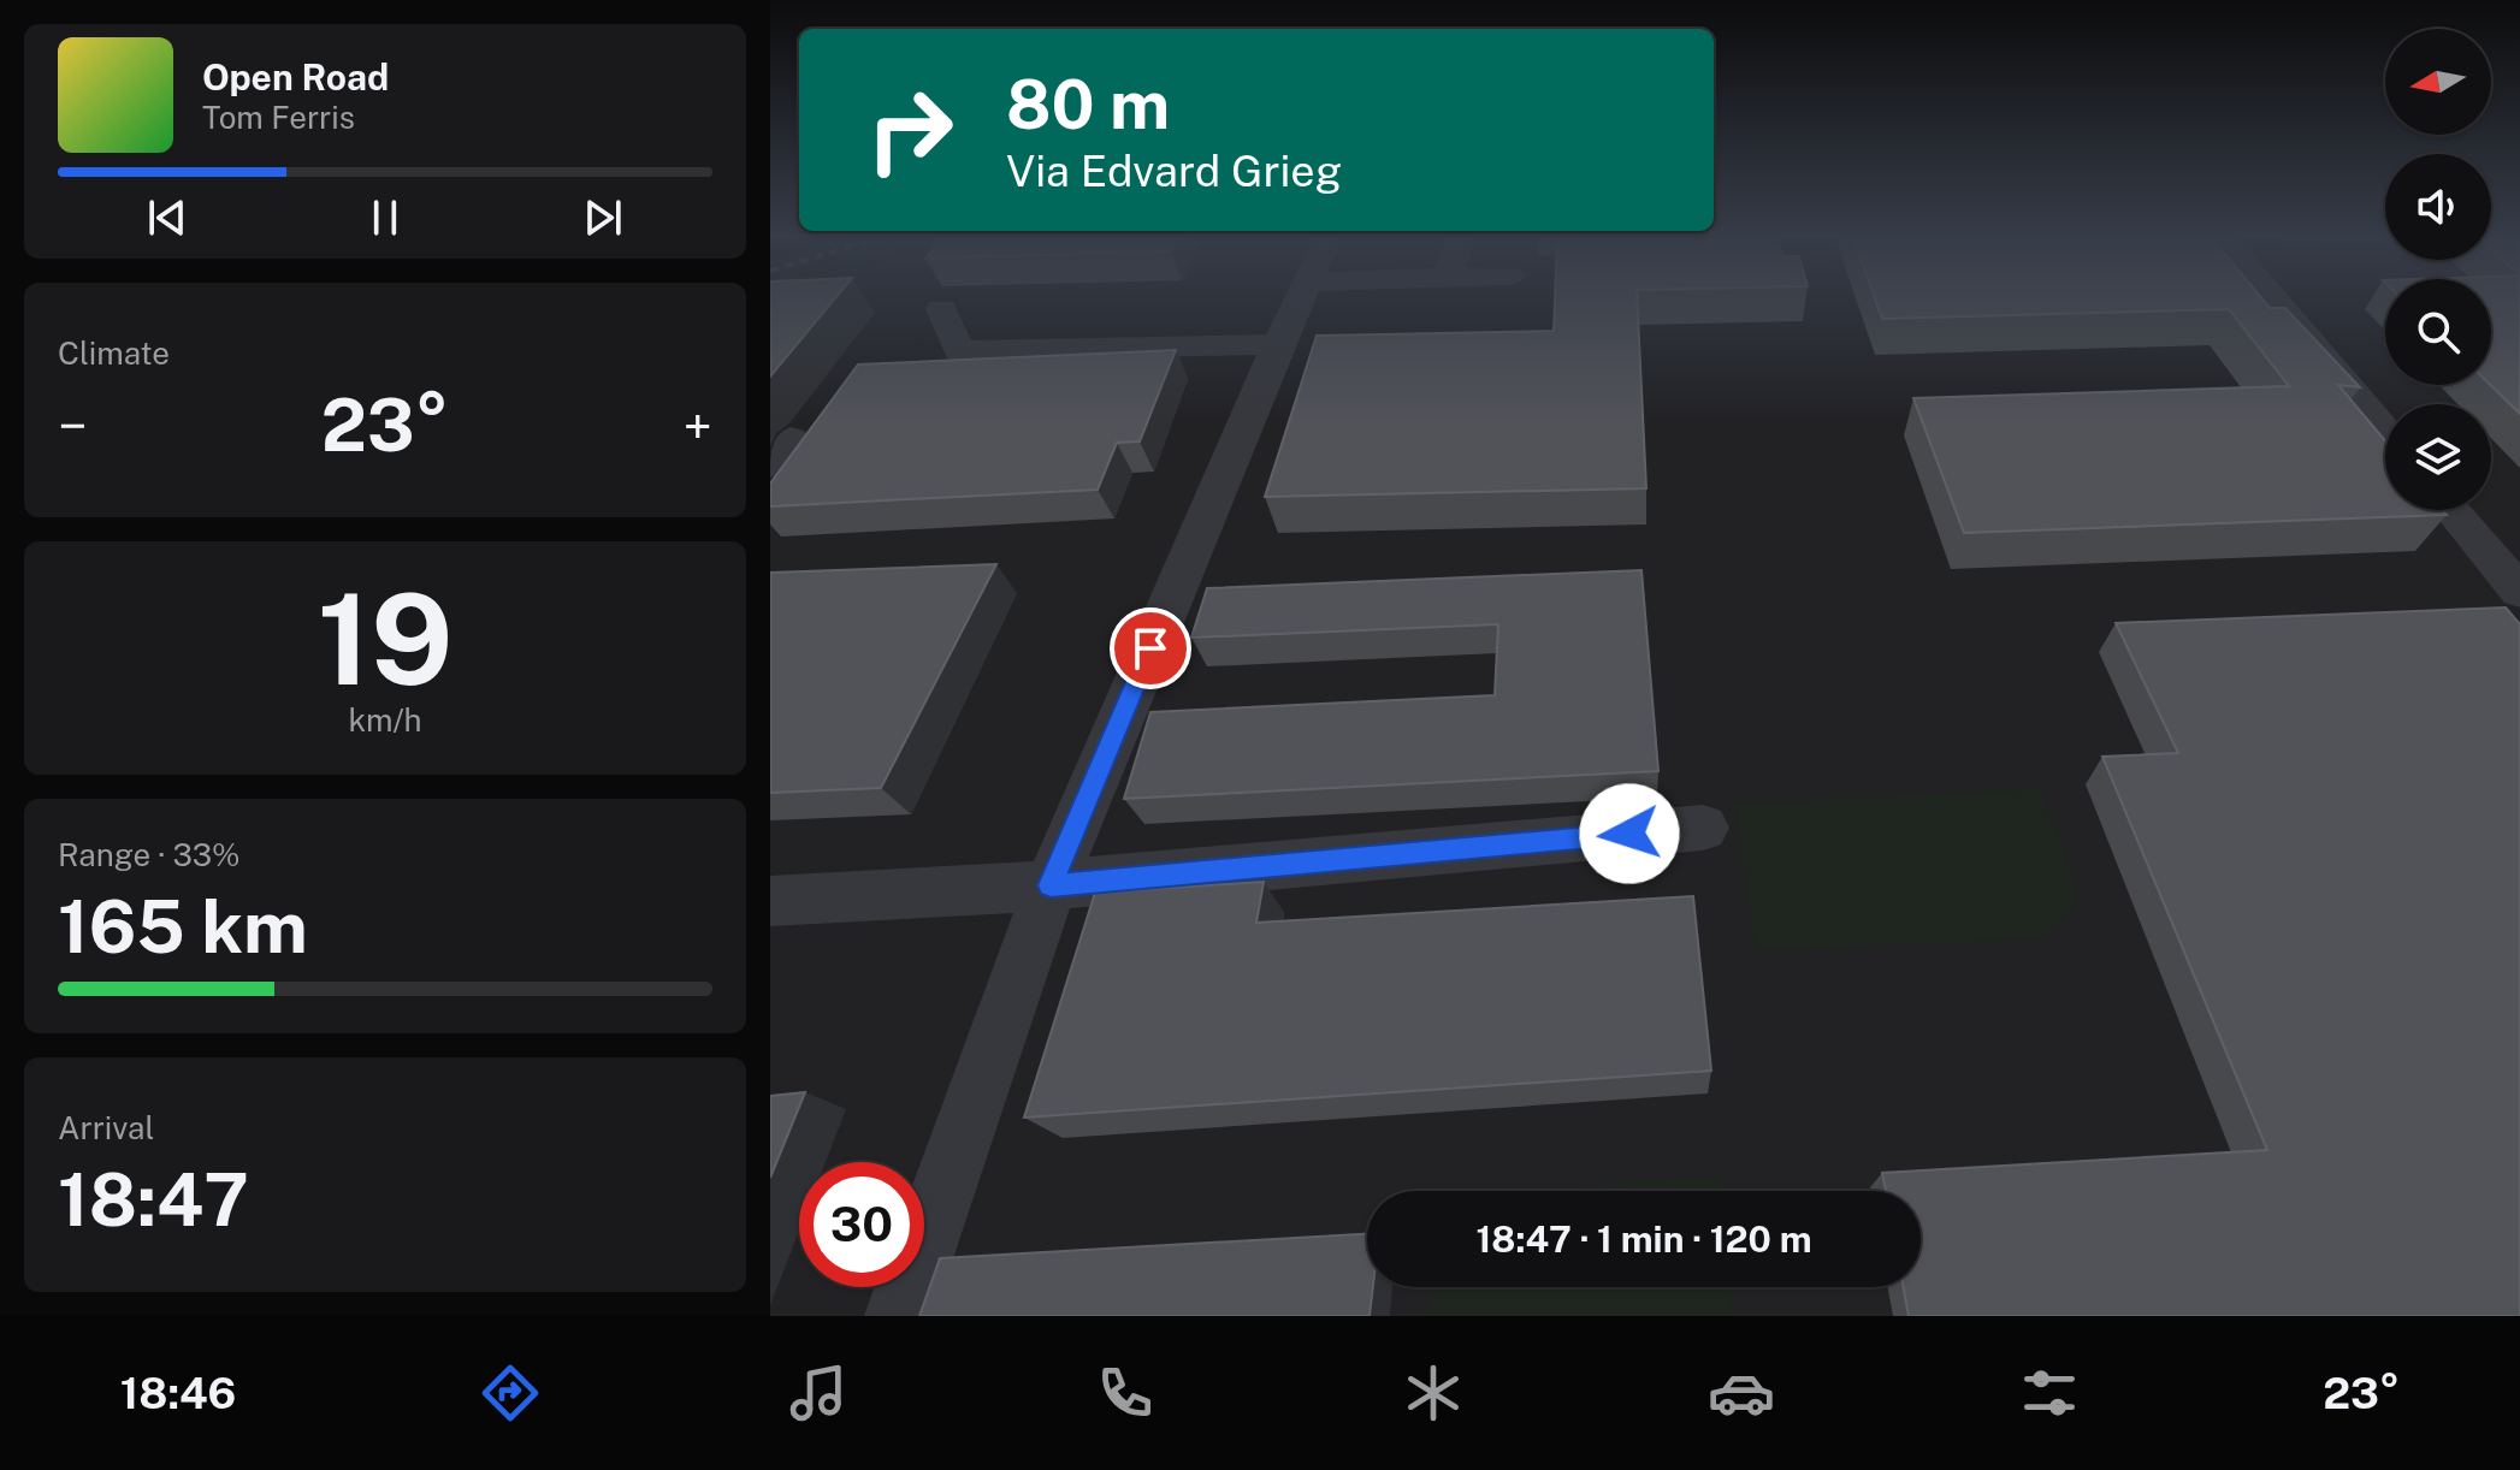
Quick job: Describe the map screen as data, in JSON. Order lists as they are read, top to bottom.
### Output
{
  "north": "left",
  "page": {
    "turn": ["80 m", "Via Edvard Grieg"],
    "song": ["Open Road", "Tom Ferris"],
    "tile": [
      "Climate",
      ["19", "km/h"],
      ["Range · 33%", "165 km"],
      ["Arrival", "18:47"]
    ],
    "heat": ["−", "23°", "+"],
    "limit": "30",
    "trip": "18:47 · 1 min · 120 m",
    "tabs": ["18:46", "23°"]
  }
}
